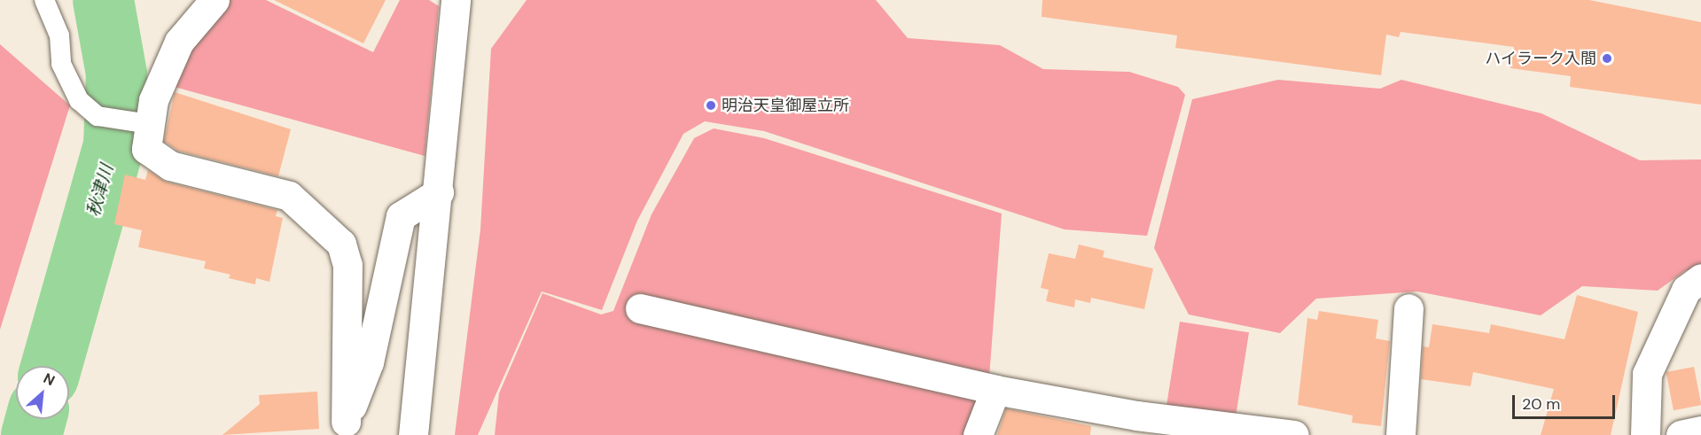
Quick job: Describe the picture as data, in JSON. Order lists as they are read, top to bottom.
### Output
{
  "water": ["秋津川"],
  "places": ["ハイラーク入間", "明治天皇御屋立所"],
  "scale_bar": "20 m",
  "north": "top right"
}
